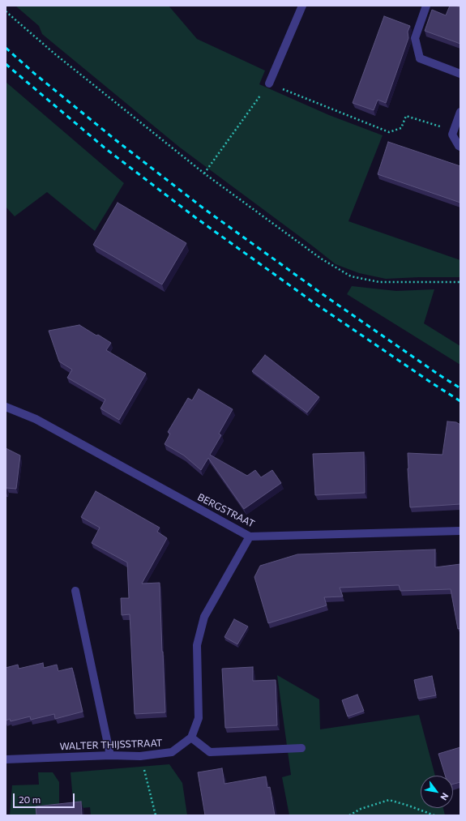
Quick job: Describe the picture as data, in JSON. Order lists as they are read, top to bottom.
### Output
{
  "streets": {
    "street": ["BERGSTRAAT", "WALTER THIJSSTRAAT"]
  },
  "scale_bar": "20 m",
  "north": "bottom right"
}
